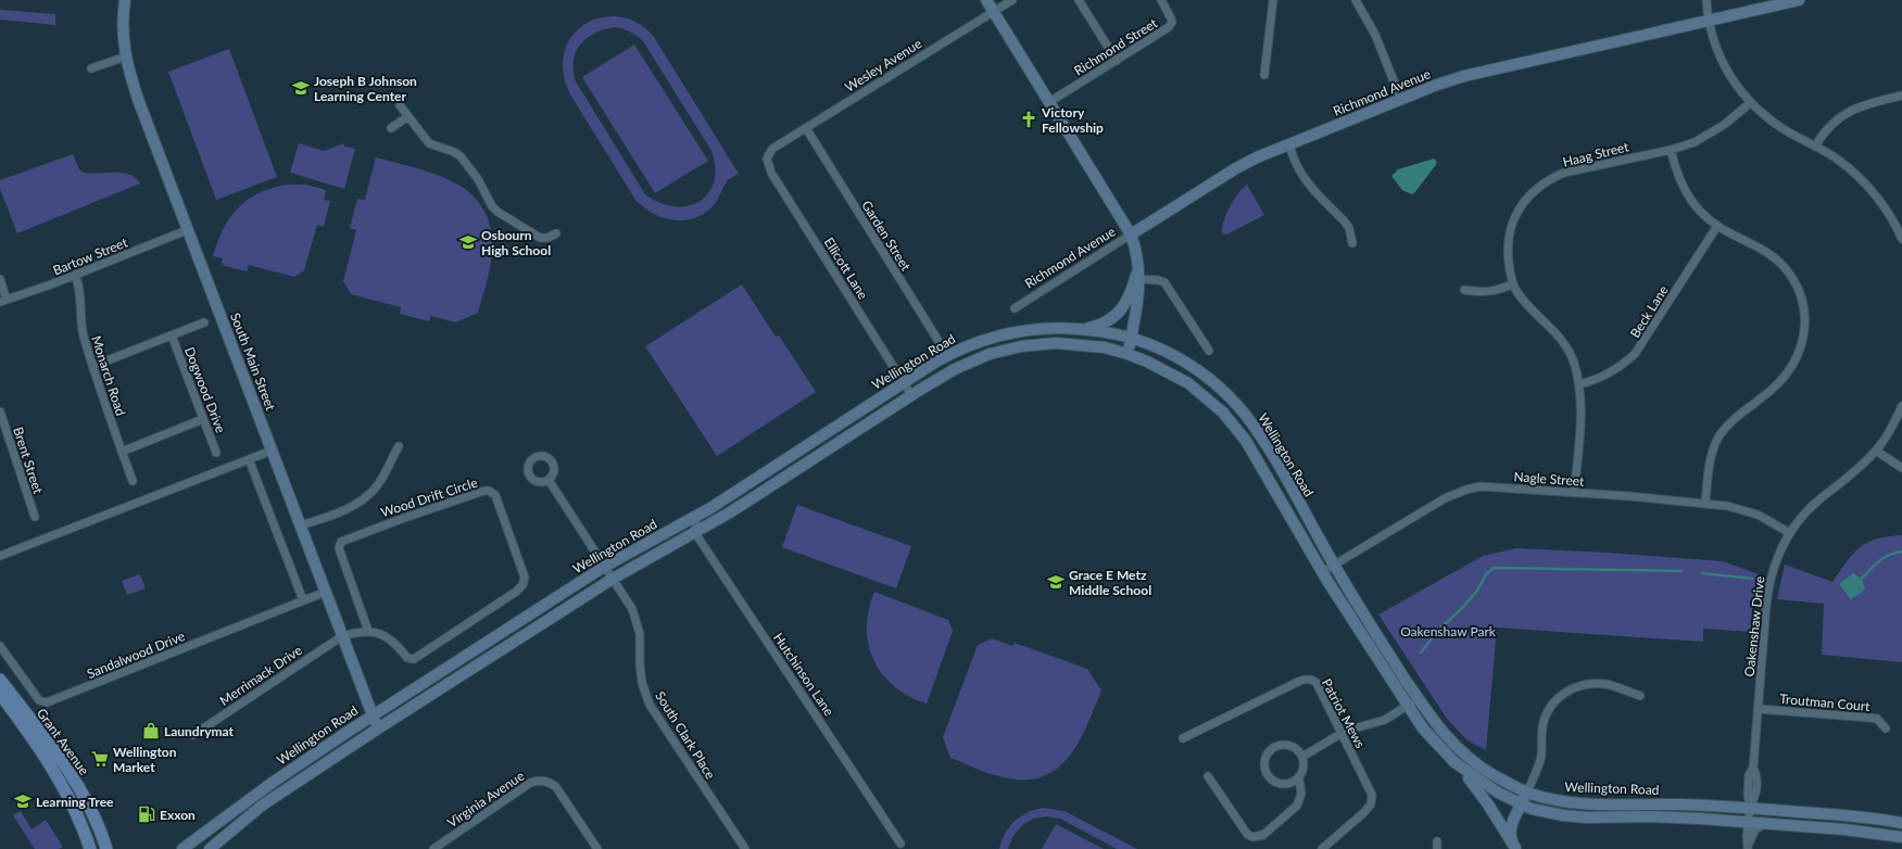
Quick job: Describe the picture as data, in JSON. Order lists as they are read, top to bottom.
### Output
{
  "streets": {
    "main road": [
      "Richmond Avenue",
      "South Main Street",
      "Wellington Road",
      "Grant Avenue"
    ],
    "street": [
      "Richmond Street",
      "Wesley Avenue",
      "Haag Street",
      "Garden Street",
      "Bartow Street",
      "Ellicott Lane",
      "Beck Lane",
      "Monarch Road",
      "Dogwood Drive",
      "Brent Street",
      "Nagle Street",
      "Wood Drift Circle",
      "Oakenshaw Drive",
      "Sandalwood Drive",
      "Hutchinson Lane",
      "Merrimack Drive",
      "Troutman Court",
      "Patriot Mews",
      "South Clark Place",
      "Virginia Avenue"
    ]
  },
  "crossings": [
    ["Wesley Avenue", "Garden Street"],
    ["Wesley Avenue", "Ellicott Lane"],
    ["Haag Street", "Beck Lane"],
    ["Haag Street", "Nagle Street"],
    ["Garden Street", "Wellington Road"],
    ["Bartow Street", "South Main Street"],
    ["Bartow Street", "Monarch Road"],
    ["Ellicott Lane", "Wellington Road"],
    ["South Main Street", "Wellington Road"],
    ["South Main Street", "Sandalwood Drive"],
    ["South Main Street", "Merrimack Drive"],
    ["Wellington Road", "Nagle Street"],
    ["Wellington Road", "Oakenshaw Drive"],
    ["Wellington Road", "Hutchinson Lane"],
    ["Wellington Road", "South Clark Place"],
    ["Nagle Street", "Oakenshaw Drive"],
    ["Oakenshaw Drive", "Troutman Court"]
  ],
  "parks": ["Oakenshaw Park"],
  "places": {
    "school or university": [
      "Joseph B Johnson Learning Center",
      "Osbourn High School",
      "Grace E Metz Middle School",
      "Learning Tree"
    ],
    "church": ["Victory Fellowship"],
    "shop": ["Laundrymat"],
    "supermarket": ["Wellington Market"],
    "fuel station": ["Exxon"]
  }
}
